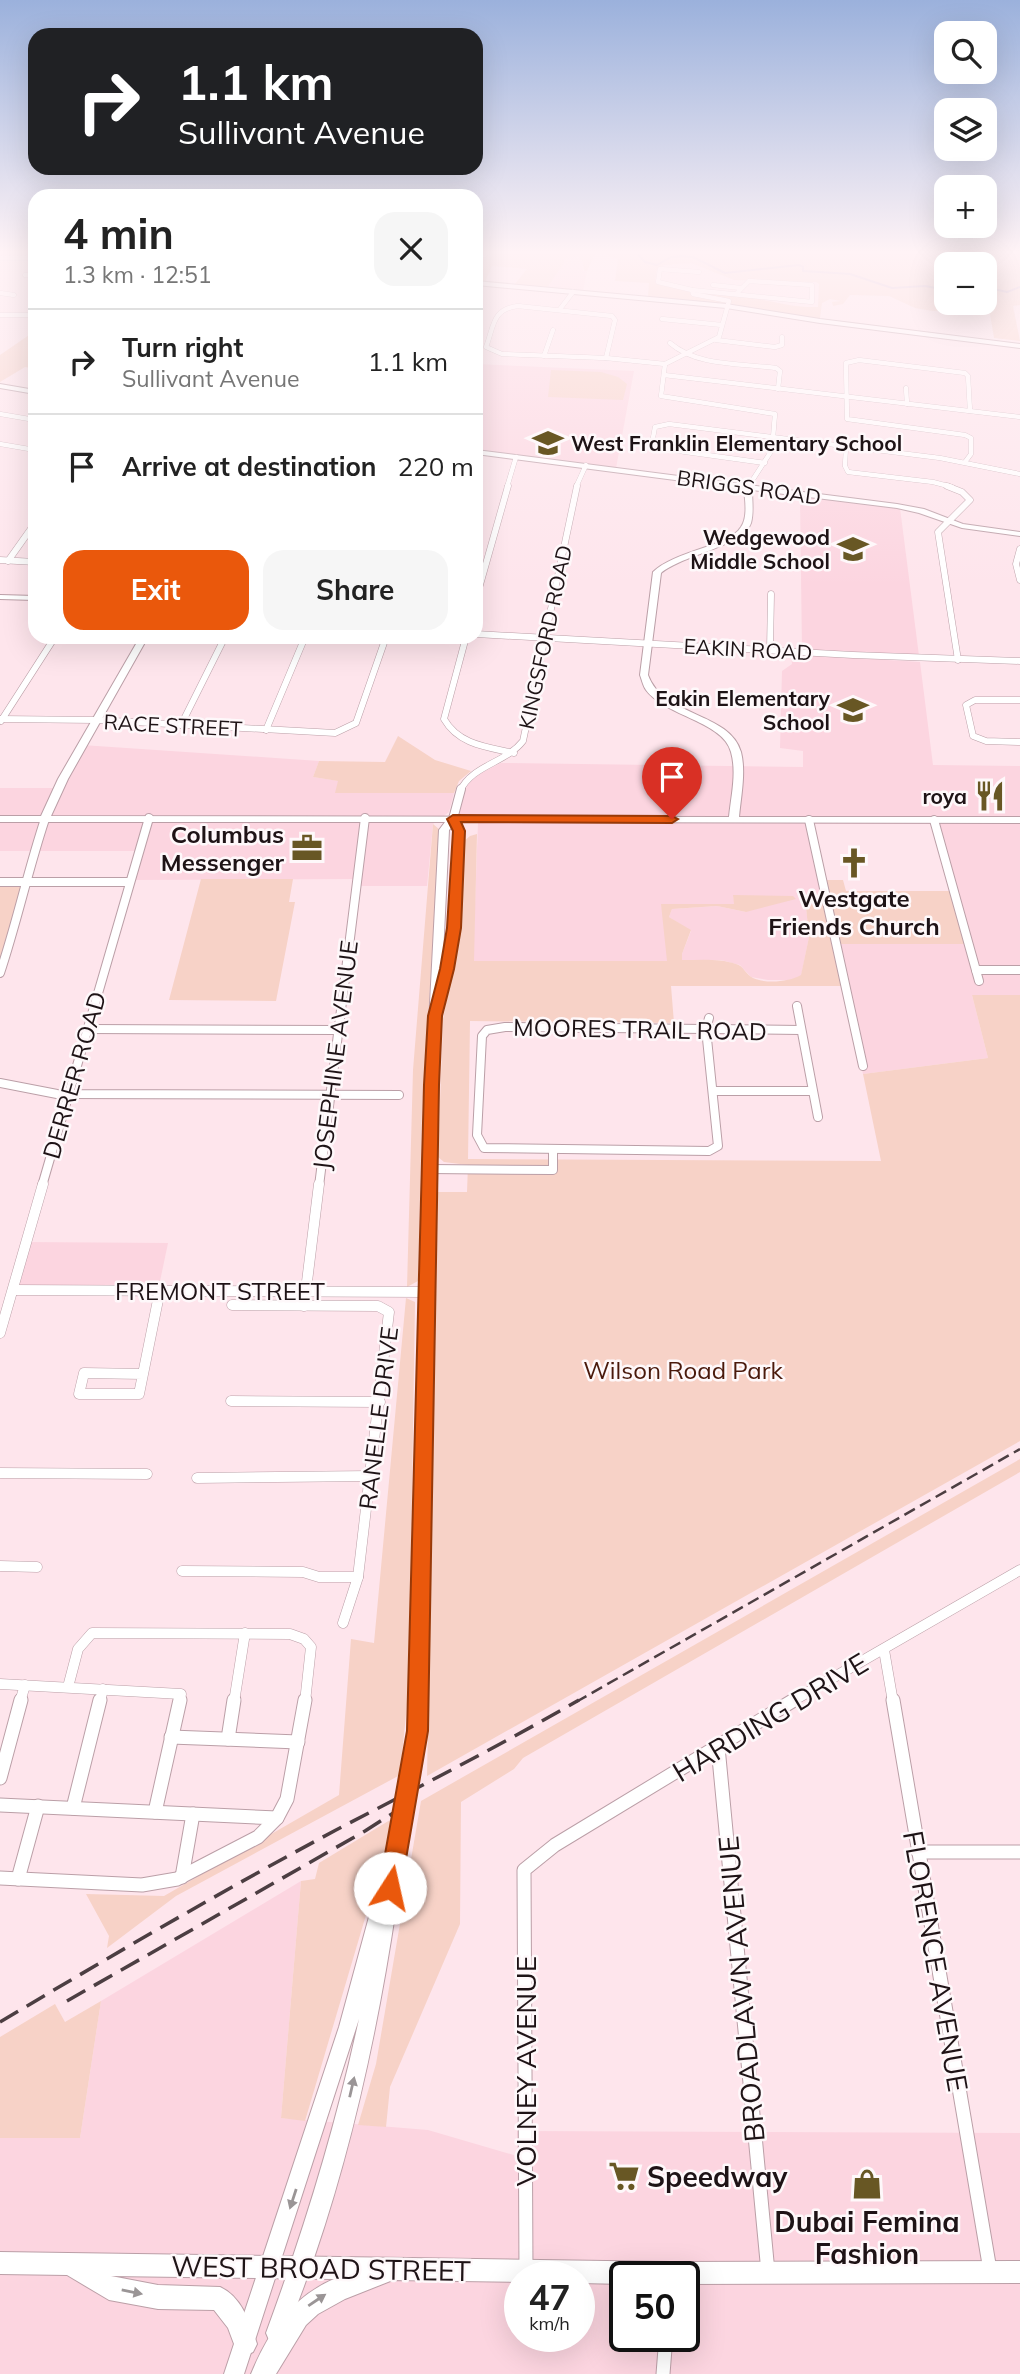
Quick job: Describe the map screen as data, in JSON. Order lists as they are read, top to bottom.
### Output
{
  "streets": {
    "main road": ["BRIGGS ROAD", "WEST BROAD STREET"],
    "street": [
      "KINGSFORD ROAD",
      "EAKIN ROAD",
      "RACE STREET",
      "MOORES TRAIL ROAD",
      "JOSEPHINE AVENUE",
      "DERRER ROAD",
      "FREMONT STREET",
      "RANELLE DRIVE",
      "HARDING DRIVE",
      "FLORENCE AVENUE",
      "BROADLAWN AVENUE",
      "VOLNEY AVENUE"
    ]
  },
  "crossings": [
    ["BRIGGS ROAD", "KINGSFORD ROAD"],
    ["KINGSFORD ROAD", "EAKIN ROAD"],
    ["JOSEPHINE AVENUE", "FREMONT STREET"],
    ["DERRER ROAD", "FREMONT STREET"],
    ["HARDING DRIVE", "FLORENCE AVENUE"],
    ["HARDING DRIVE", "BROADLAWN AVENUE"],
    ["HARDING DRIVE", "VOLNEY AVENUE"],
    ["FLORENCE AVENUE", "WEST BROAD STREET"],
    ["BROADLAWN AVENUE", "WEST BROAD STREET"]
  ],
  "parks": ["Wilson Road Park"],
  "places": {
    "school or university": ["West Franklin Elementary School", "Wedgewood Middle School", "Eakin Elementary School"],
    "restaurant": ["roya"],
    "office": ["Columbus Messenger"],
    "church": ["Westgate Friends Church"],
    "supermarket": ["Speedway"],
    "shop": ["Dubai Femina Fashion"]
  },
  "page": {
    "map_buttons": ["+", "−"],
    "turn": ["1.1 km", "Sullivant Avenue"],
    "heading": ["4 min", "1.3 km · 12:51"],
    "list": [
      {
        "name": "Turn right",
        "note": "Sullivant Avenue",
        "value": "1.1 km"
      },
      {
        "name": "Arrive at destination",
        "value": "220 m"
      }
    ],
    "buttons": ["Exit", "Share"],
    "speed": "47 km/h",
    "limit": "50"
  }
}
